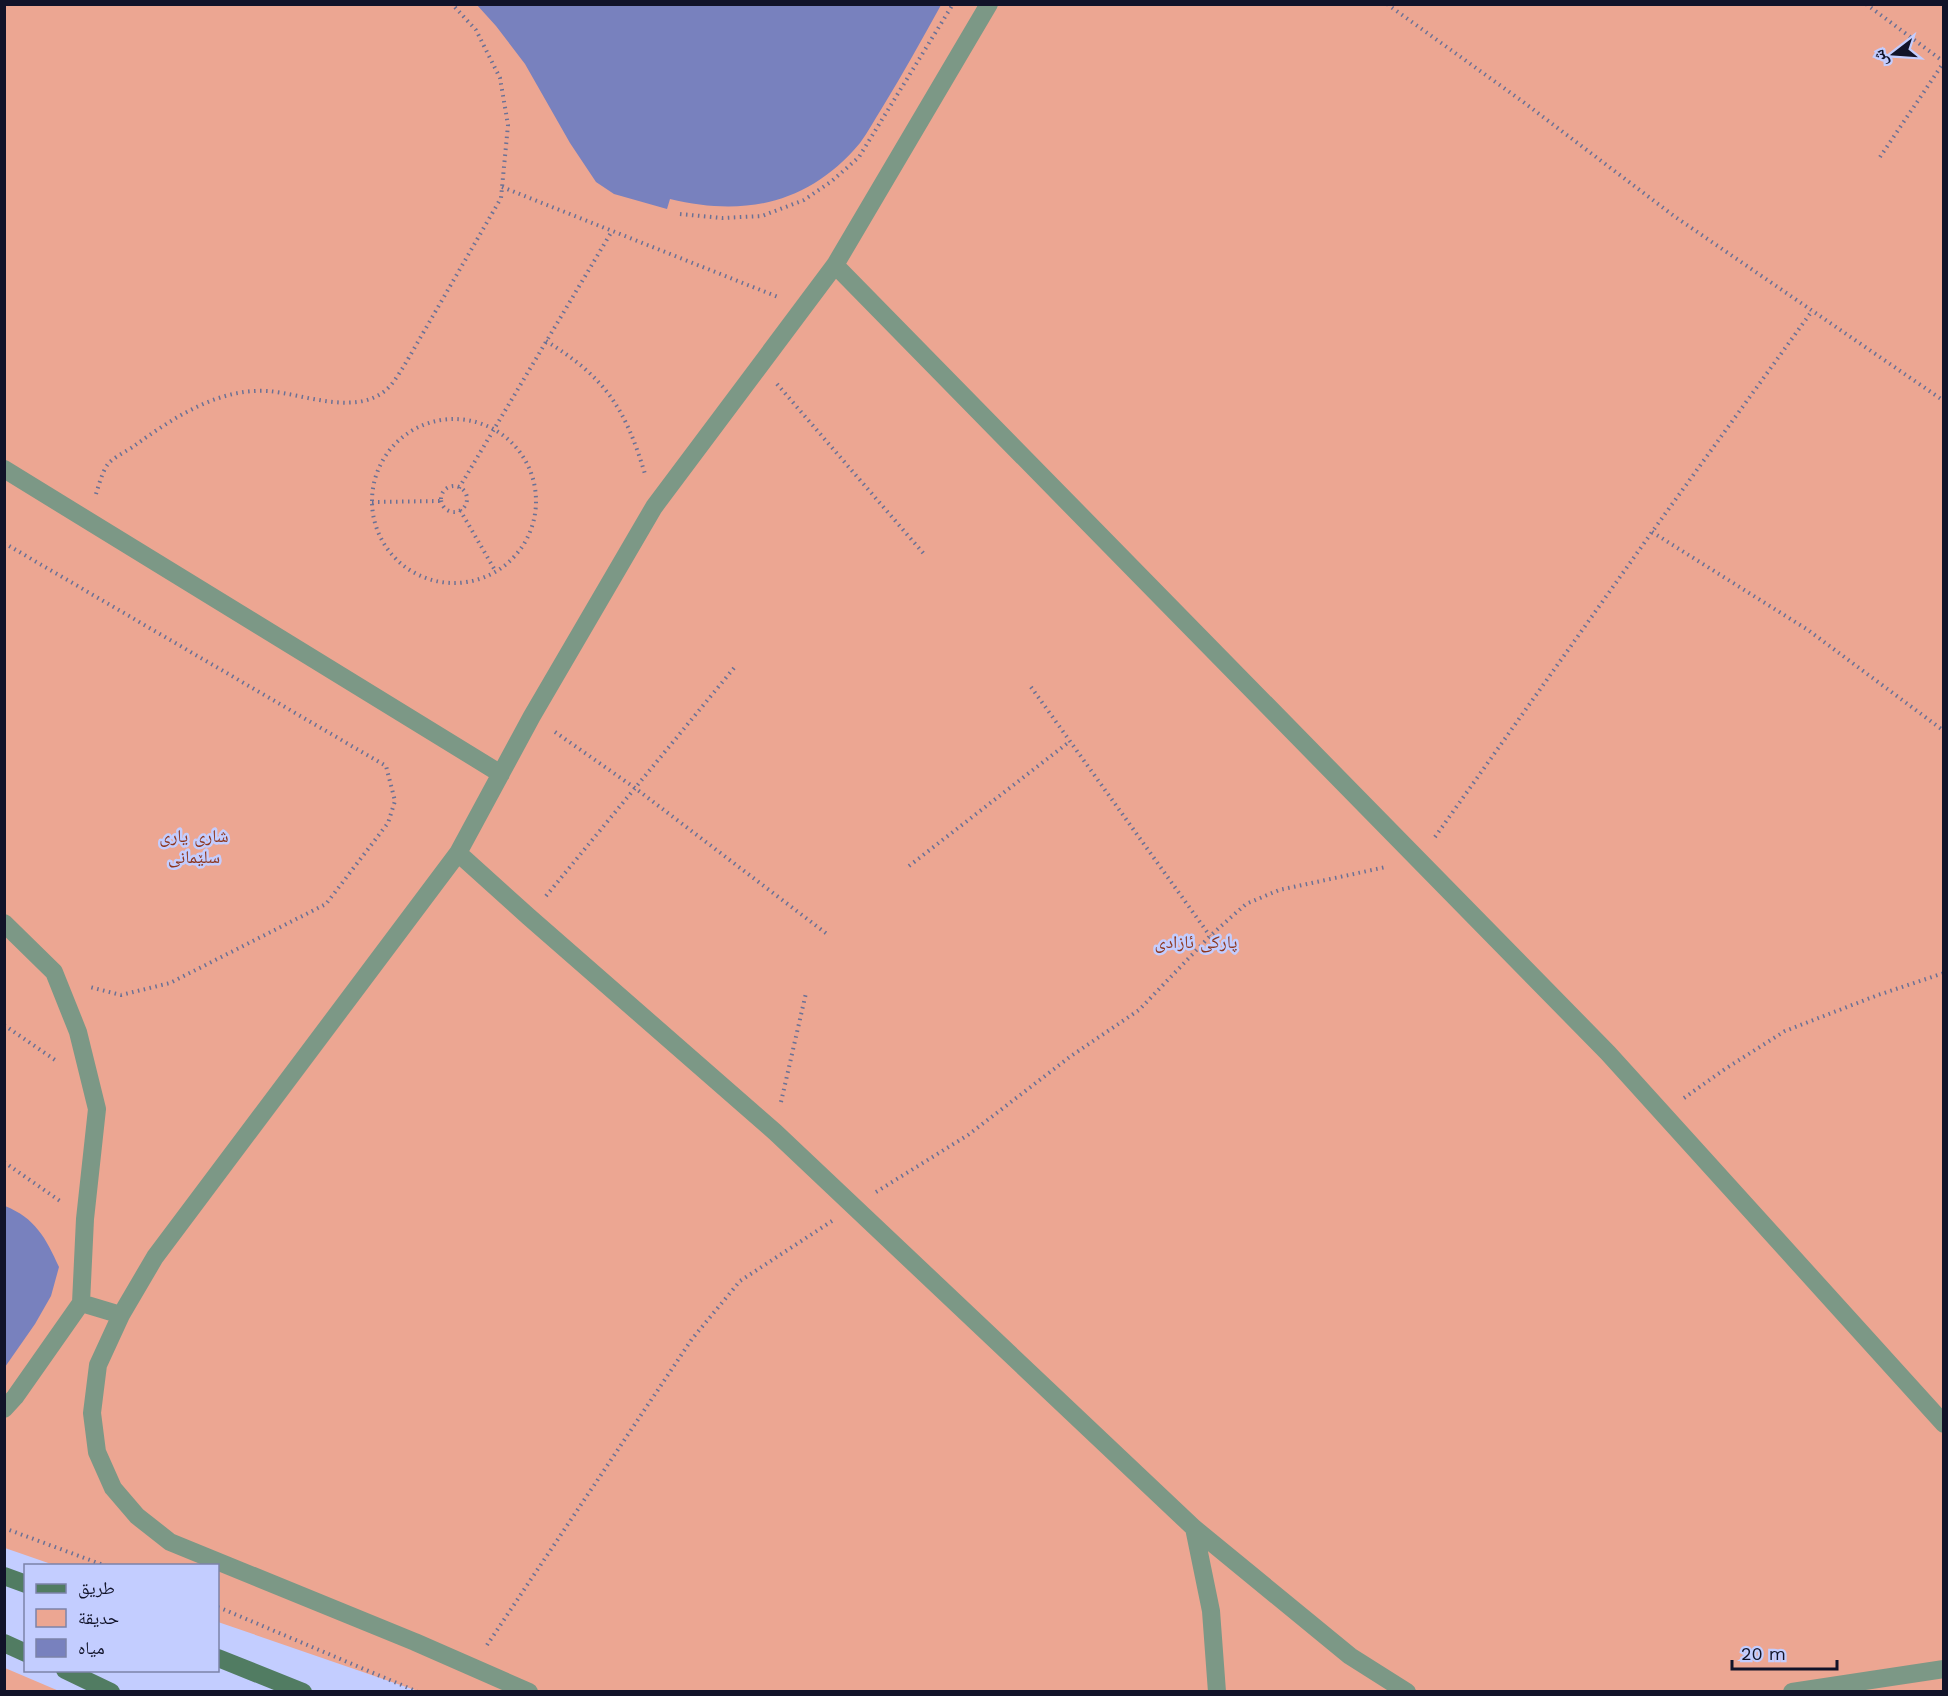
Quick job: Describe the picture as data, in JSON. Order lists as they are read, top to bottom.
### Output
{
  "parks": ["شاری یاری سلێمانی", "پارکی ئازادی"],
  "legend": ["طريق", "حديقة", "مياه"],
  "scale_bar": "20 m",
  "north": "left"
}
